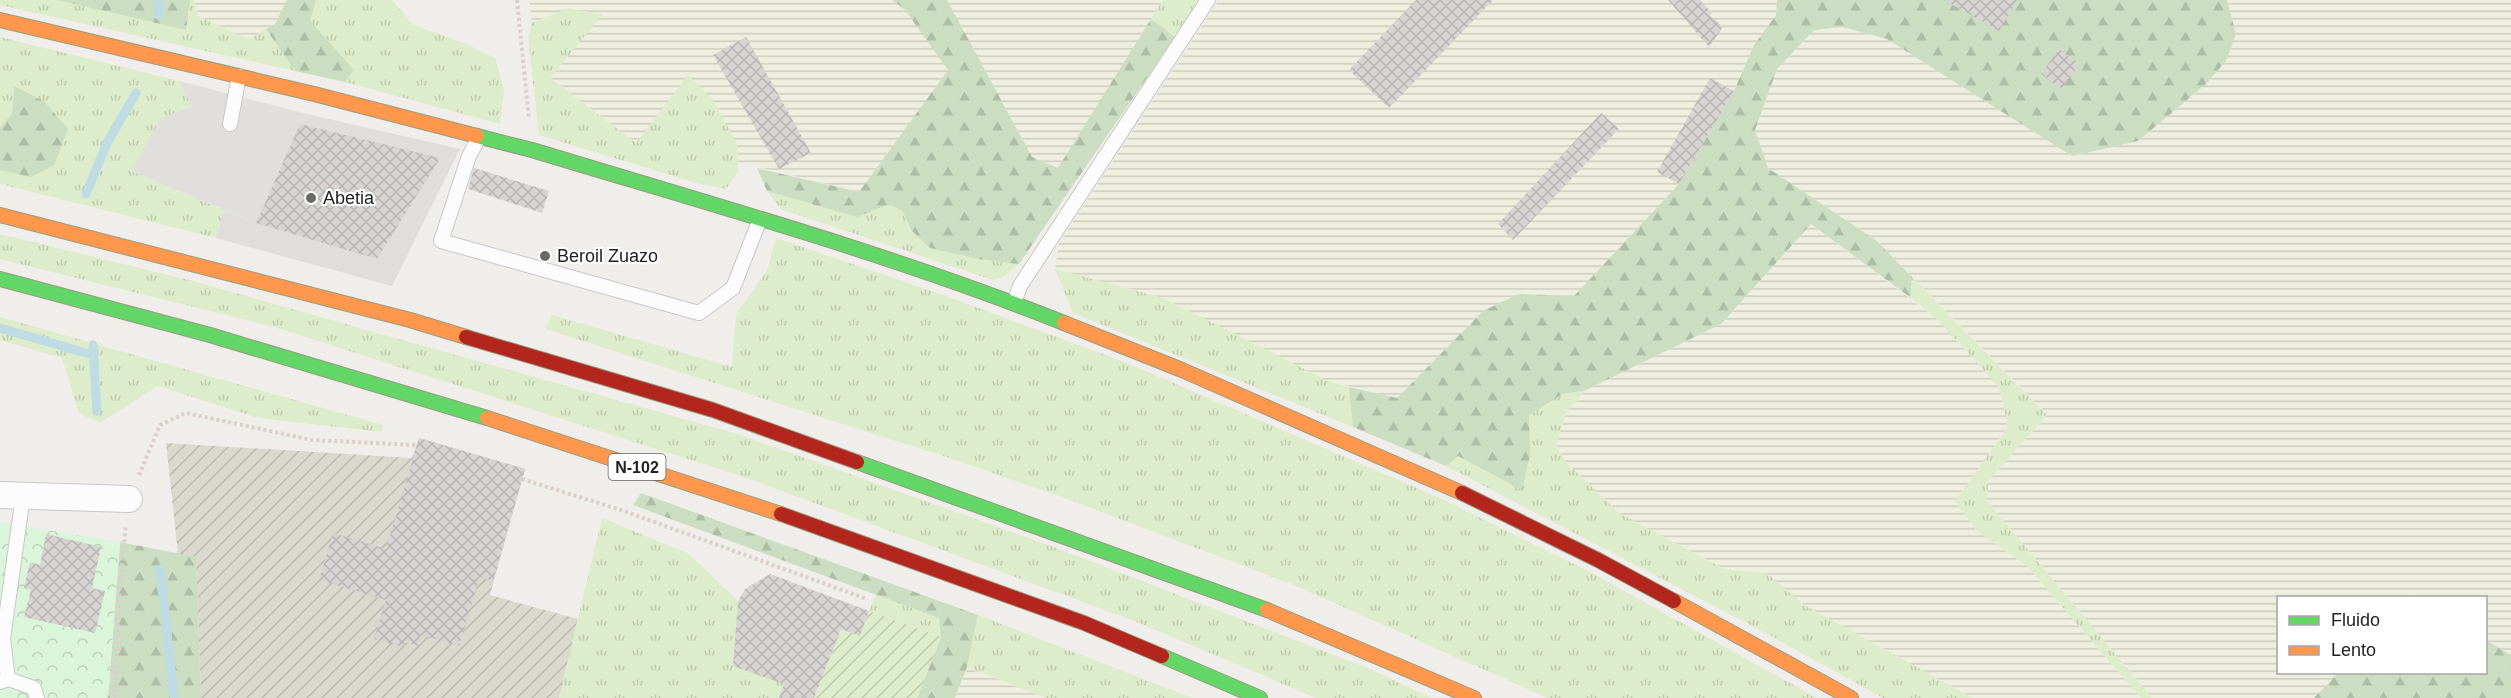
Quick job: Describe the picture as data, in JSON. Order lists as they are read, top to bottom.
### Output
{
  "streets": {
    "main road": ["N-102"]
  },
  "places": ["Abetia", "Beroil Zuazo"],
  "legend": ["Fluido", "Lento"]
}
